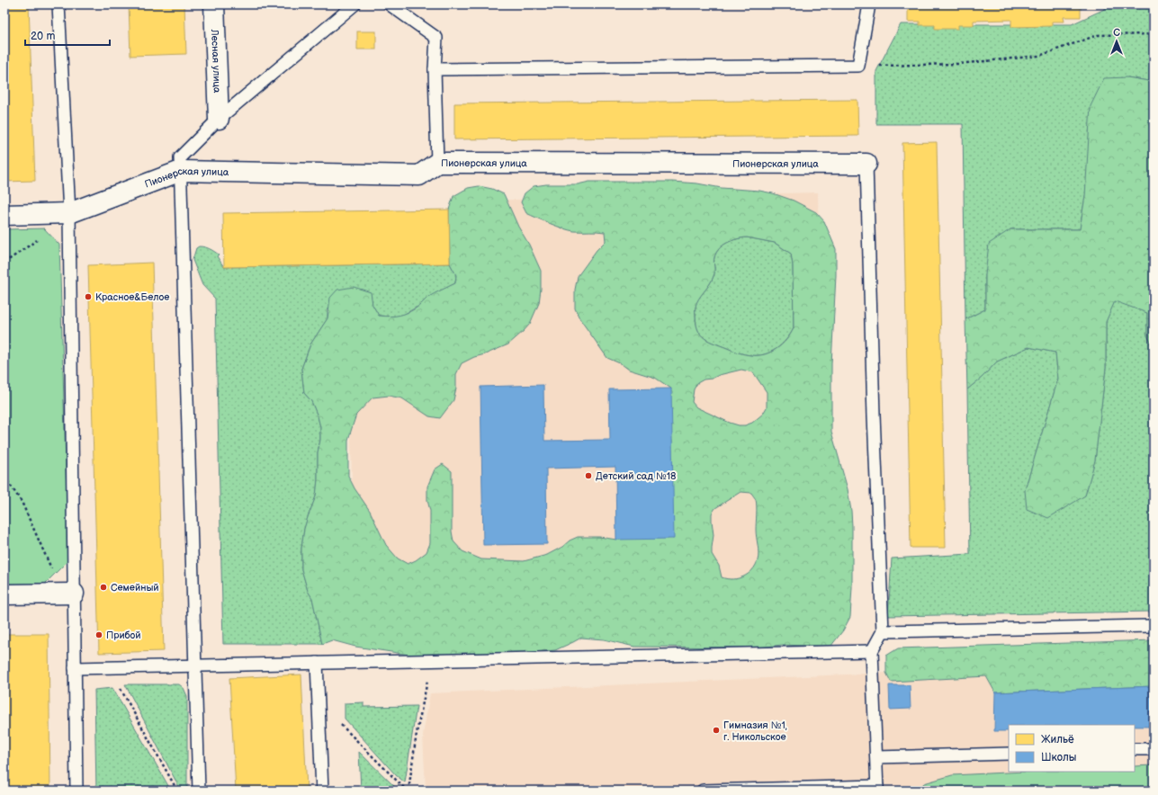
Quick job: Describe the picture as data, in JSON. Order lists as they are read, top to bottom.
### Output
{
  "streets": {
    "street": ["Лесная улица", "Пионерская улица"]
  },
  "places": [
    "Красное&Белое",
    "Детский сад №18",
    "Семейный",
    "Прибой",
    "Гимназия №1, г. Никольское"
  ],
  "legend": ["Жильё", "Школы"],
  "scale_bar": "20 m",
  "north": "top"
}
